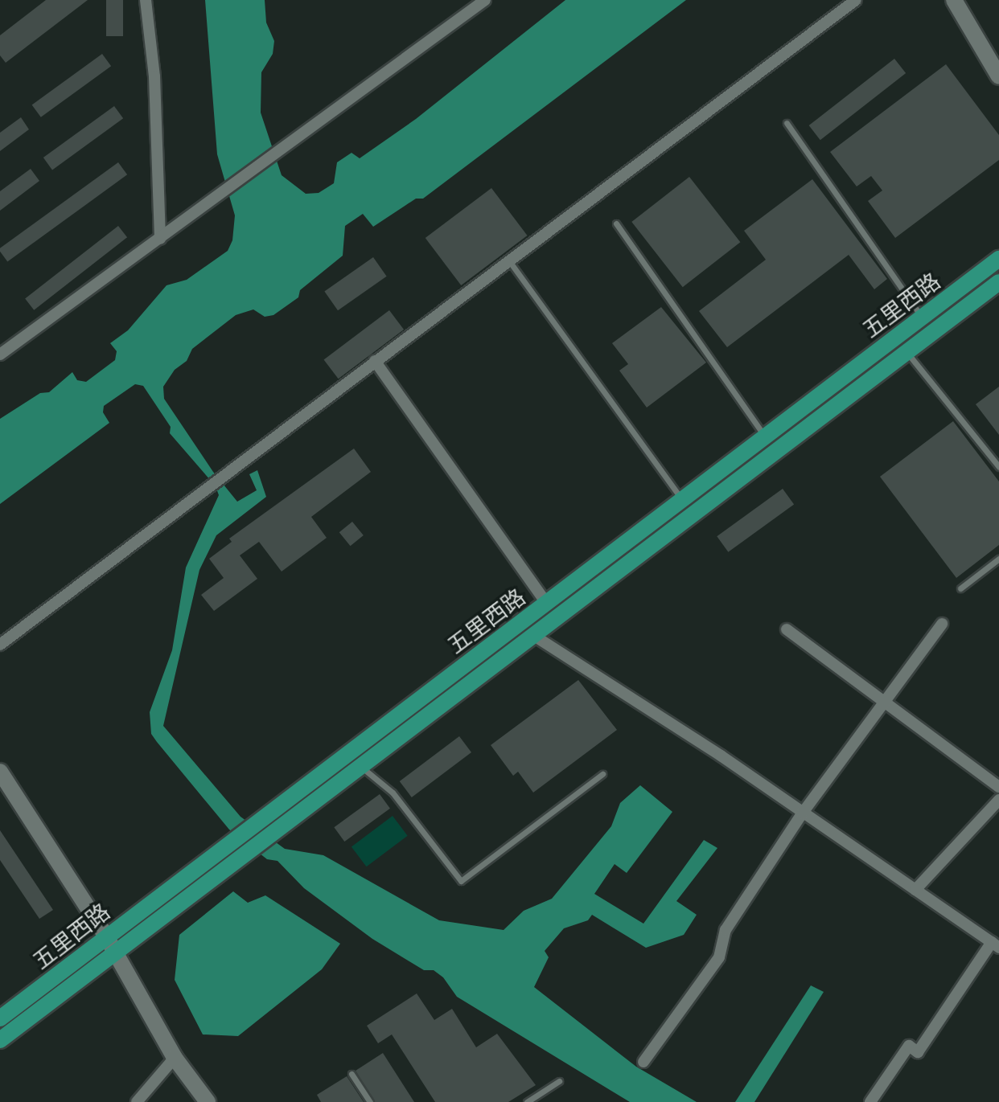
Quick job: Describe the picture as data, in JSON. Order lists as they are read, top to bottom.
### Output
{
  "streets": {
    "main road": ["五里西路"]
  }
}
